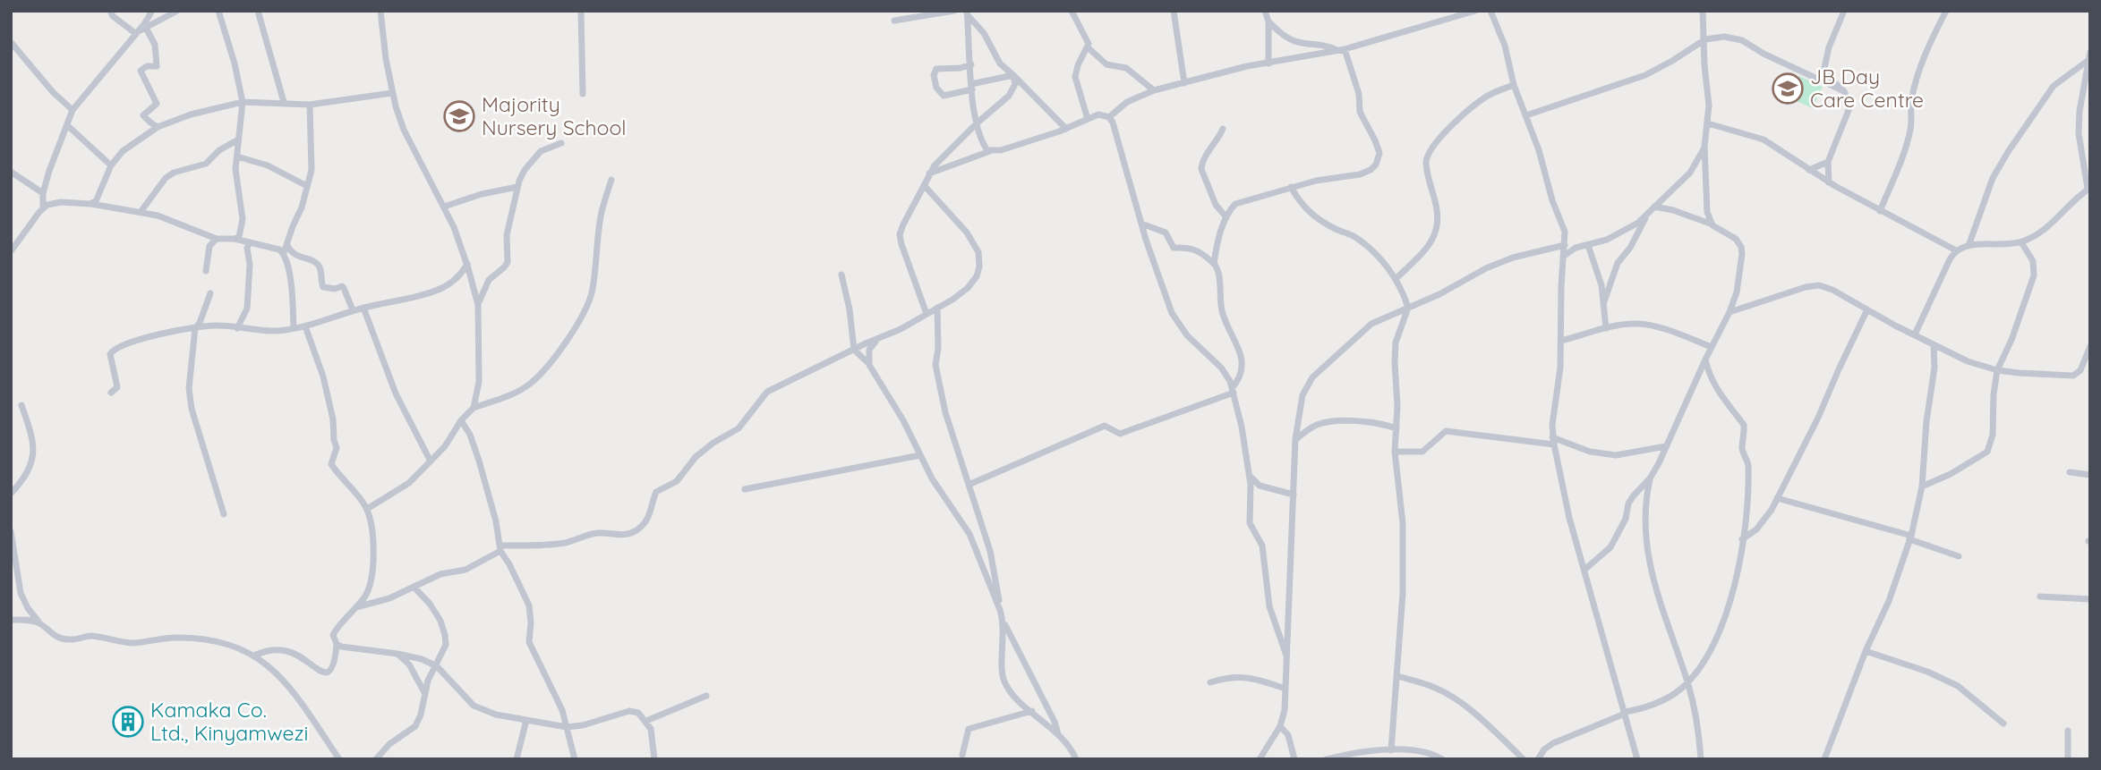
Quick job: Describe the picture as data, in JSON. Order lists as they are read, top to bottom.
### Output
{
  "places": {
    "school or university": ["JB Day Care Centre", "Majority Nursery School"],
    "building": ["Kamaka Co. Ltd., Kinyamwezi"]
  }
}
